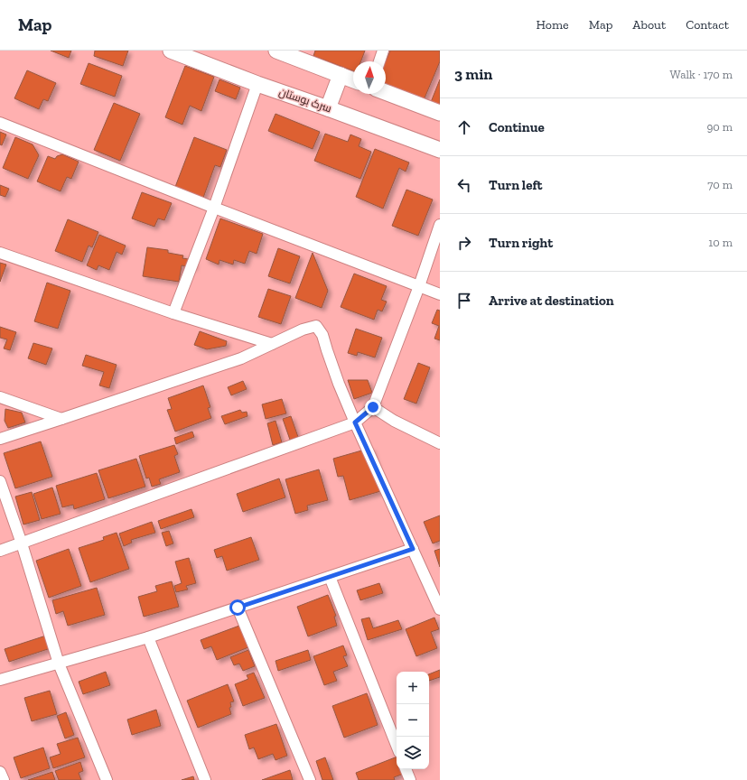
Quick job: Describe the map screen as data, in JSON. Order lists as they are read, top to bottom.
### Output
{
  "streets": {
    "street": ["سرک بوستان"]
  },
  "north": "top",
  "page": {
    "header": "Map",
    "nav": [
      "Home",
      "Map",
      "About",
      "Contact"
    ],
    "heading": ["3 min", "Walk · 170 m"],
    "list": [
      ["Continue", "90 m"],
      ["Turn left", "70 m"],
      ["Turn right", "10 m"],
      "Arrive at destination"
    ],
    "map_buttons": ["+", "−"]
  }
}
